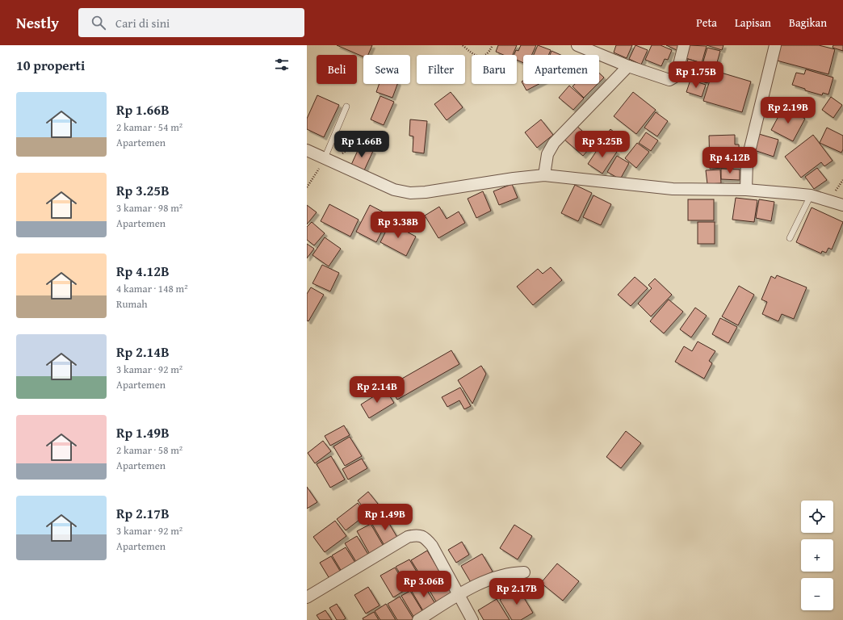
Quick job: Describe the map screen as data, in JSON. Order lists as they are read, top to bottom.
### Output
{
  "page": {
    "header": "Nestly",
    "search": "Cari di sini",
    "nav": ["Peta", "Lapisan", "Bagikan"],
    "heading": "10 properti",
    "chip": [
      "Beli",
      "Sewa",
      "Filter",
      "Baru",
      "Apartemen"
    ],
    "price": [
      "Rp 1.75B",
      "Rp 2.19B",
      "Rp 1.66B",
      "Rp 3.25B",
      "Rp 4.12B",
      "Rp 3.38B",
      "Rp 2.14B",
      "Rp 1.49B",
      "Rp 3.06B",
      "Rp 2.17B"
    ],
    "list": [
      {
        "name": "Rp 1.66B",
        "note": "2 kamar · 54 m² · Apartemen"
      },
      {
        "name": "Rp 3.25B",
        "note": "3 kamar · 98 m² · Apartemen"
      },
      {
        "name": "Rp 4.12B",
        "note": "4 kamar · 148 m² · Rumah"
      },
      {
        "name": "Rp 2.14B",
        "note": "3 kamar · 92 m² · Apartemen"
      },
      {
        "name": "Rp 1.49B",
        "note": "2 kamar · 58 m² · Apartemen"
      },
      {
        "name": "Rp 2.17B",
        "note": "3 kamar · 92 m² · Apartemen"
      }
    ],
    "map_buttons": ["+", "−"]
  }
}
